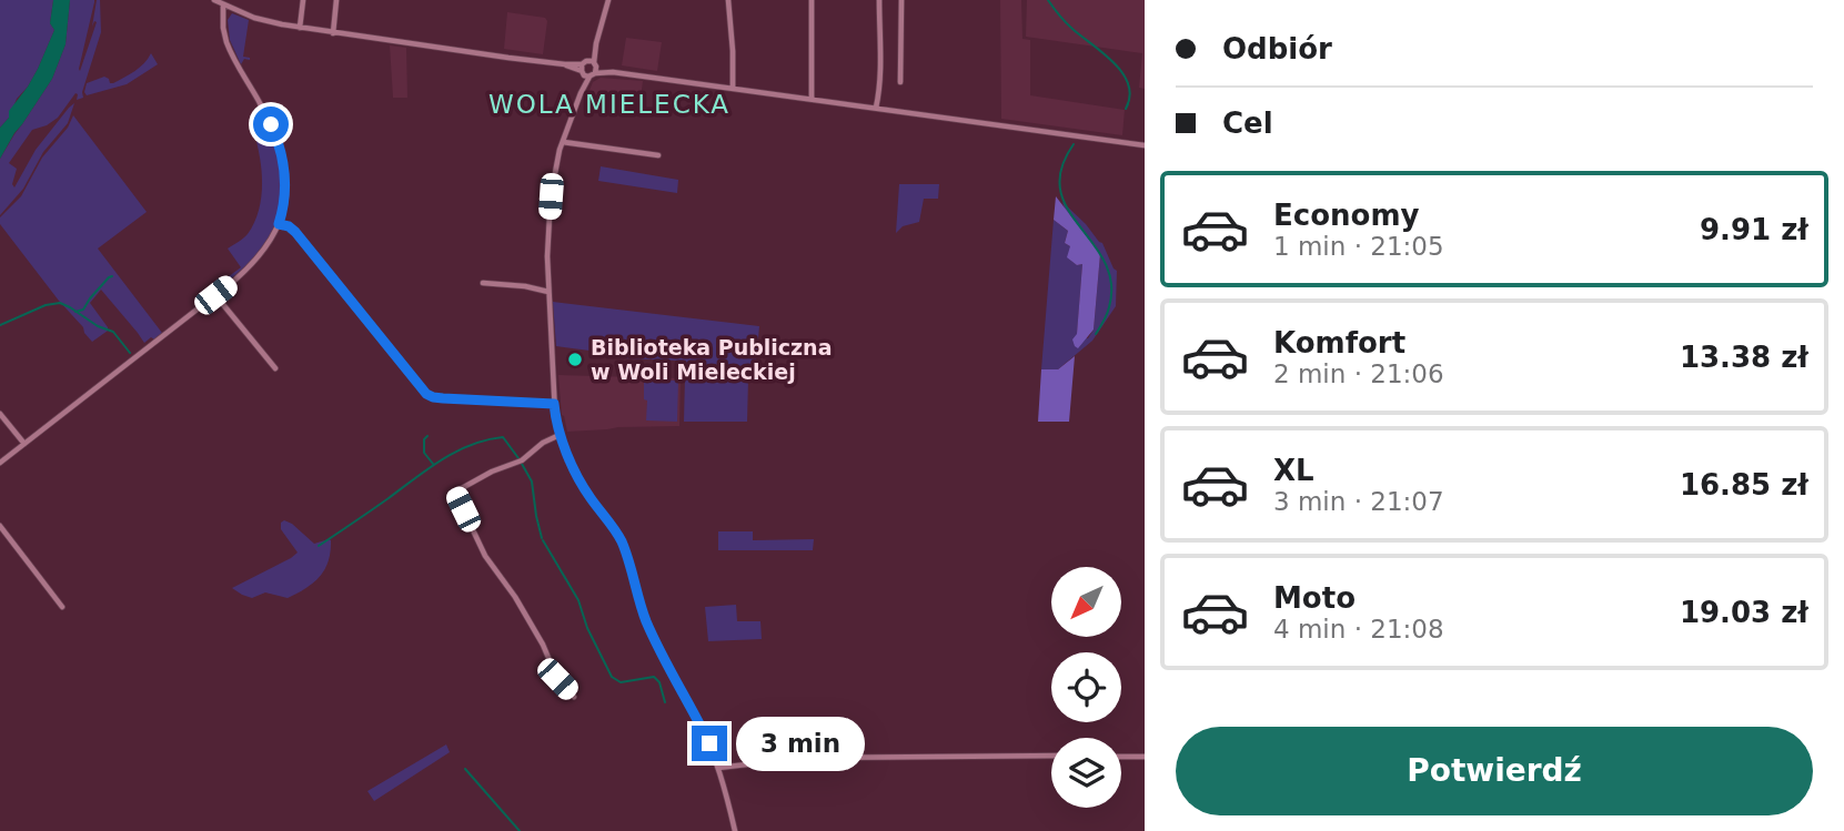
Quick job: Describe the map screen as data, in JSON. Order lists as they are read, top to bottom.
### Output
{
  "districts": ["WOLA MIELECKA"],
  "places": ["Biblioteka Publiczna w Woli Mieleckiej"],
  "north": "bottom left",
  "page": {
    "banner": ["Odbiór", "Cel"],
    "list": [
      {
        "name": "Economy",
        "note": "1 min · 21:05",
        "value": "9.91 zł"
      },
      {
        "name": "Komfort",
        "note": "2 min · 21:06",
        "value": "13.38 zł"
      },
      {
        "name": "XL",
        "note": "3 min · 21:07",
        "value": "16.85 zł"
      },
      {
        "name": "Moto",
        "note": "4 min · 21:08",
        "value": "19.03 zł"
      }
    ],
    "buttons": "Potwierdź",
    "bubble": "3 min"
  }
}
